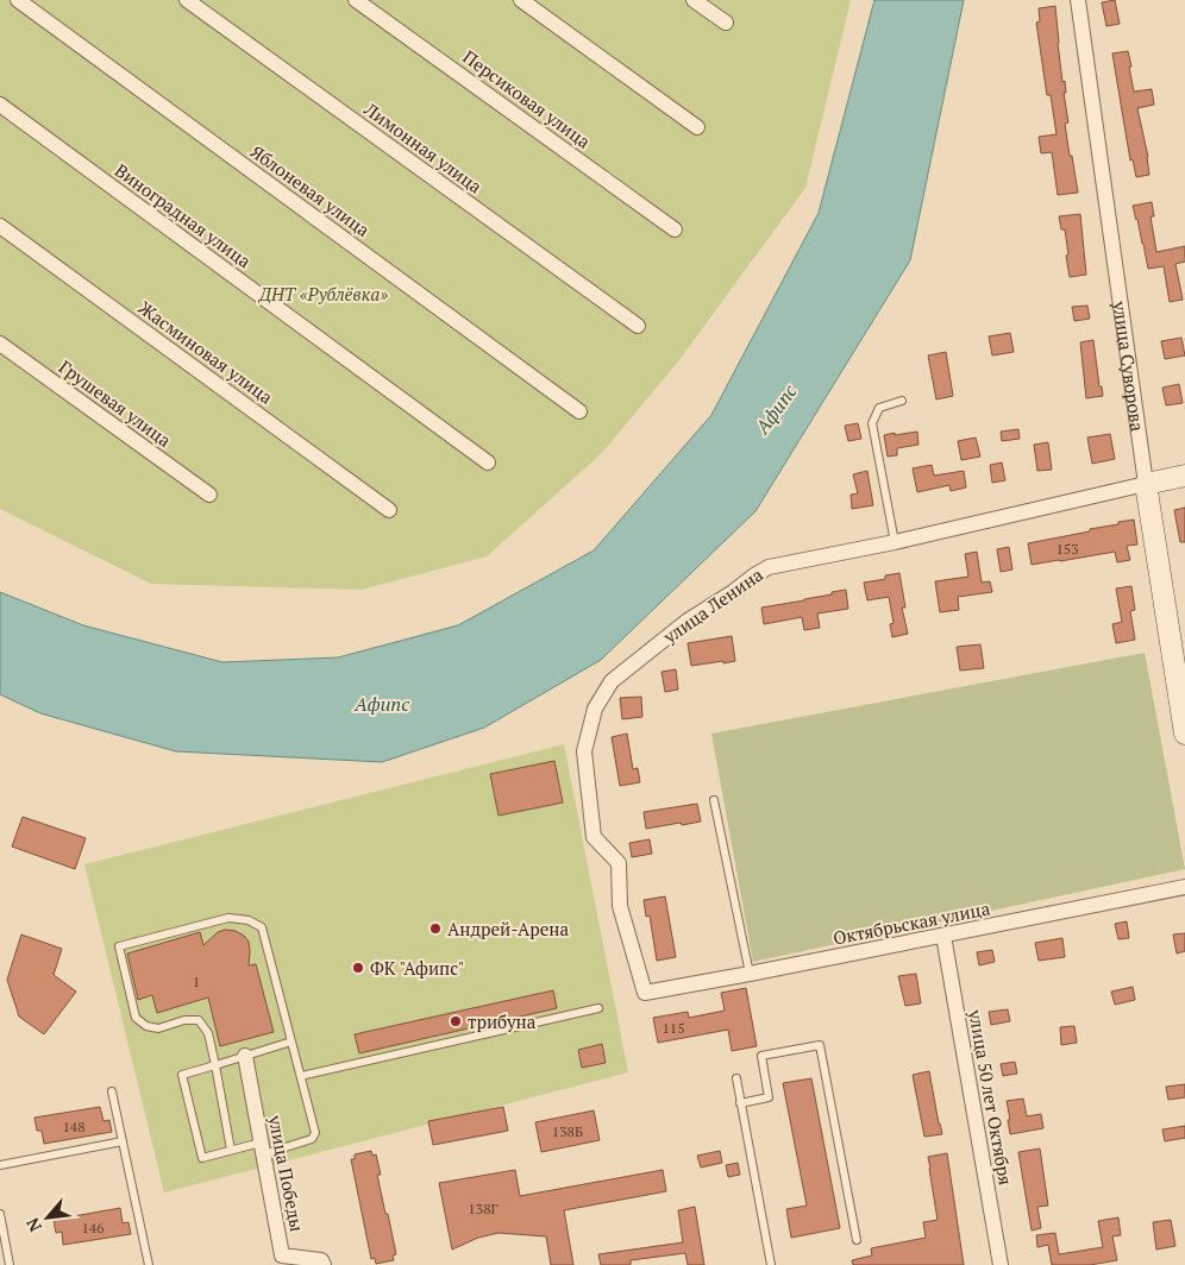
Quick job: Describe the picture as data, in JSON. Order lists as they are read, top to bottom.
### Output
{
  "streets": {
    "street": [
      "Персиковая улица",
      "Лимонная улица",
      "Яблоневая улица",
      "Виноградная улица",
      "Жасминовая улица",
      "улица Суворова",
      "Грушевая улица",
      "улица Ленина",
      "Октябрьская улица",
      "улица 50 лет Октября",
      "улица Победы"
    ]
  },
  "crossings": [
    ["улица Суворова", "улица Ленина"],
    ["улица Ленина", "Октябрьская улица"],
    ["Октябрьская улица", "улица 50 лет Октября"]
  ],
  "water": ["Афипс"],
  "parks": ["ДНТ «Рублёвка»"],
  "places": ["Андрей-Арена", "ФК \"Афипс\"", "трибуна"],
  "house_numbers": [
    "153",
    "1",
    "115",
    "148",
    "138Б",
    "138Г",
    "146"
  ],
  "north": "bottom left"
}
